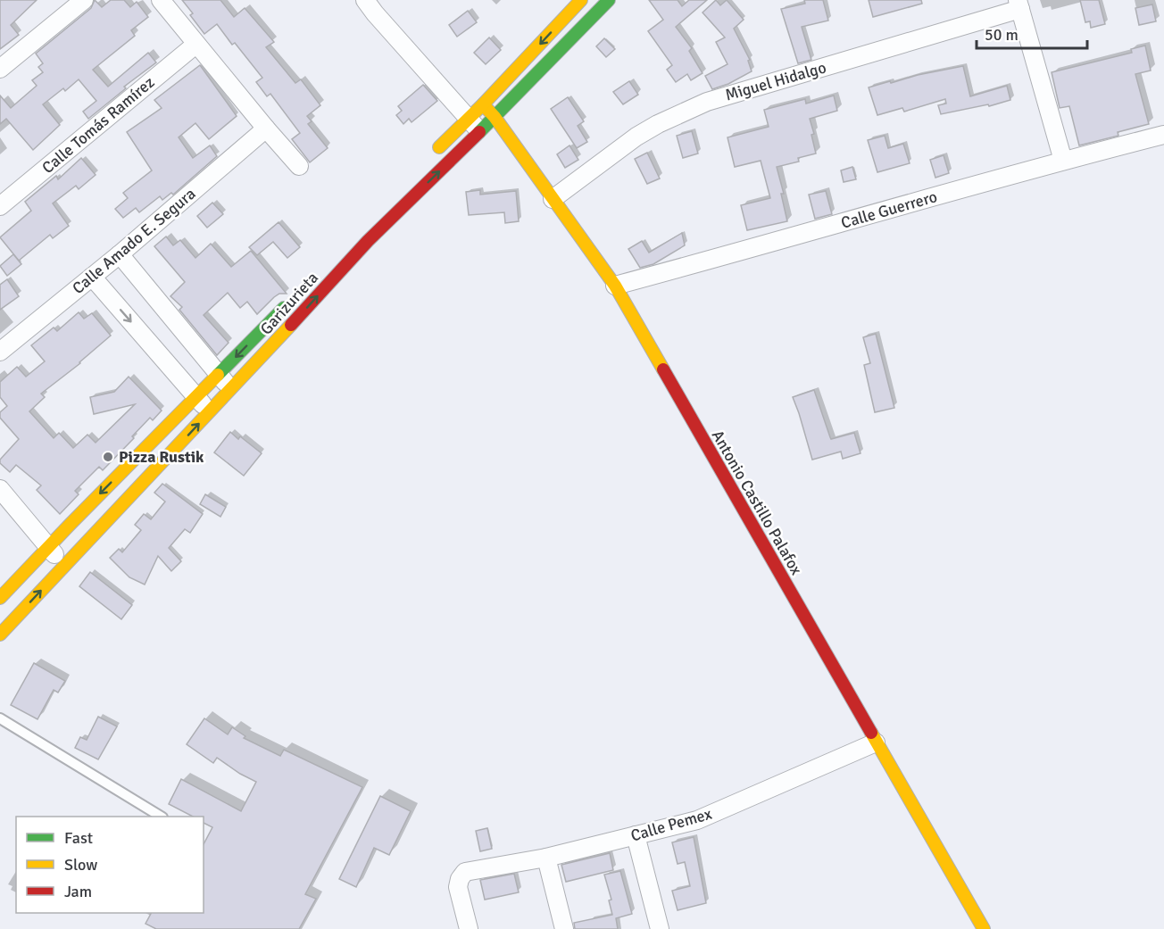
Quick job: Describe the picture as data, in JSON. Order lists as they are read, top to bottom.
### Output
{
  "streets": {
    "main road": ["Garizurieta", "Antonio Castillo Palafox"],
    "street": [
      "Miguel Hidalgo",
      "Calle Tomás Ramírez",
      "Calle Guerrero",
      "Calle Amado E. Segura",
      "Calle Pemex"
    ]
  },
  "crossings": [
    ["Miguel Hidalgo", "Antonio Castillo Palafox"],
    ["Calle Guerrero", "Antonio Castillo Palafox"],
    ["Garizurieta", "Antonio Castillo Palafox"],
    ["Antonio Castillo Palafox", "Calle Pemex"]
  ],
  "places": ["Pizza Rustik"],
  "legend": ["Fast", "Slow", "Jam"],
  "scale_bar": "50 m"
}
